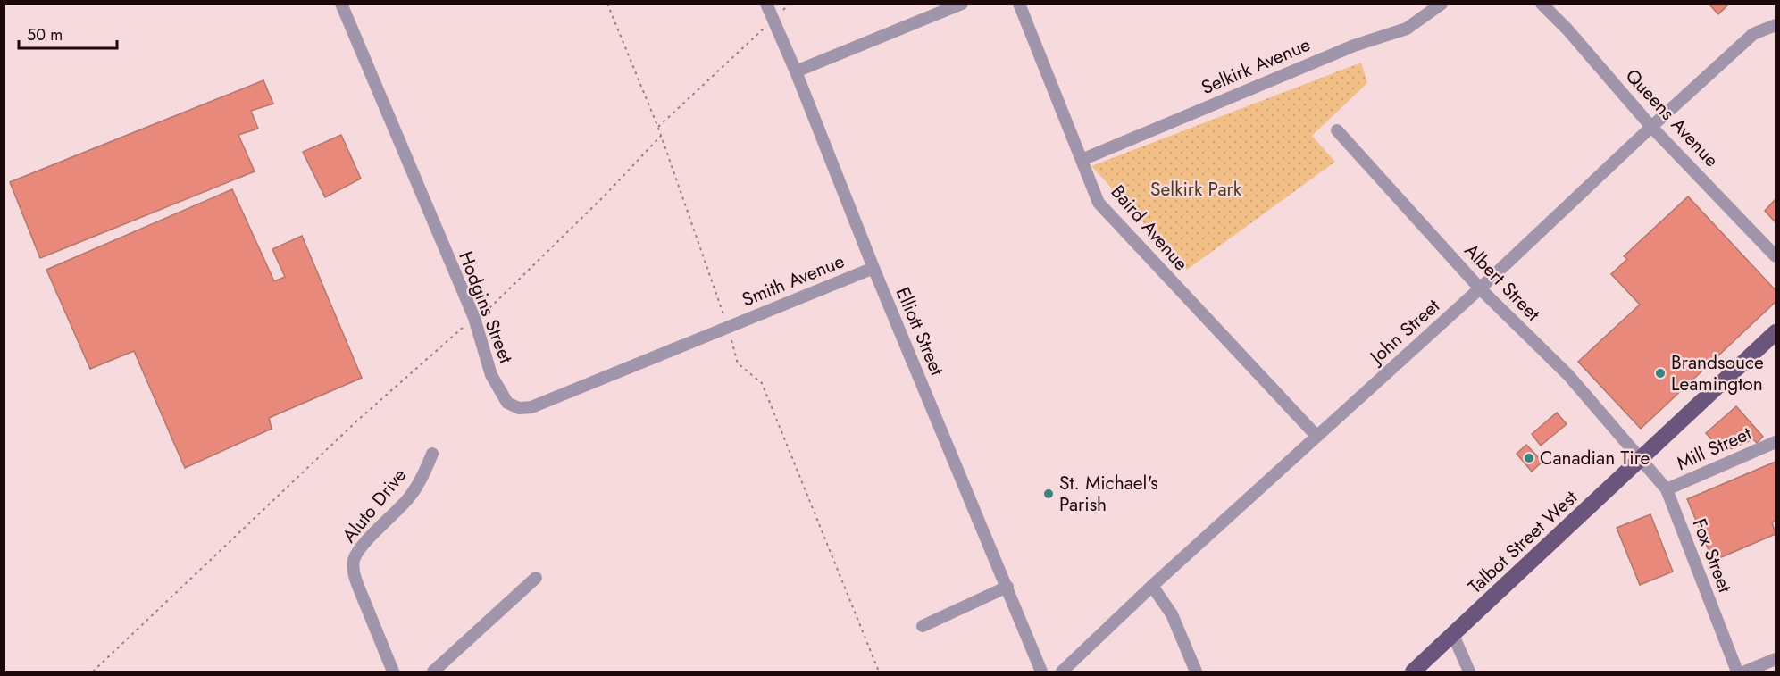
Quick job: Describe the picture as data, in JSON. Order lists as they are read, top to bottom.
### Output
{
  "streets": {
    "main road": ["Talbot Street West"],
    "street": [
      "Selkirk Avenue",
      "Queens Avenue",
      "Baird Avenue",
      "Smith Avenue",
      "Albert Street",
      "Hodgins Street",
      "Elliott Street",
      "John Street",
      "Mill Street",
      "Aluto Drive",
      "Fox Street"
    ]
  },
  "crossings": [
    ["Selkirk Avenue", "Baird Avenue"],
    ["Queens Avenue", "John Street"],
    ["Baird Avenue", "John Street"],
    ["Smith Avenue", "Hodgins Street"],
    ["Smith Avenue", "Elliott Street"],
    ["Albert Street", "John Street"],
    ["Albert Street", "Talbot Street West"],
    ["Albert Street", "Fox Street"],
    ["Mill Street", "Fox Street"],
    ["Talbot Street West", "Fox Street"]
  ],
  "parks": ["Selkirk Park"],
  "places": ["Brandsouce Leamington", "Canadian Tire", "St. Michael's Parish"],
  "scale_bar": "50 m"
}
